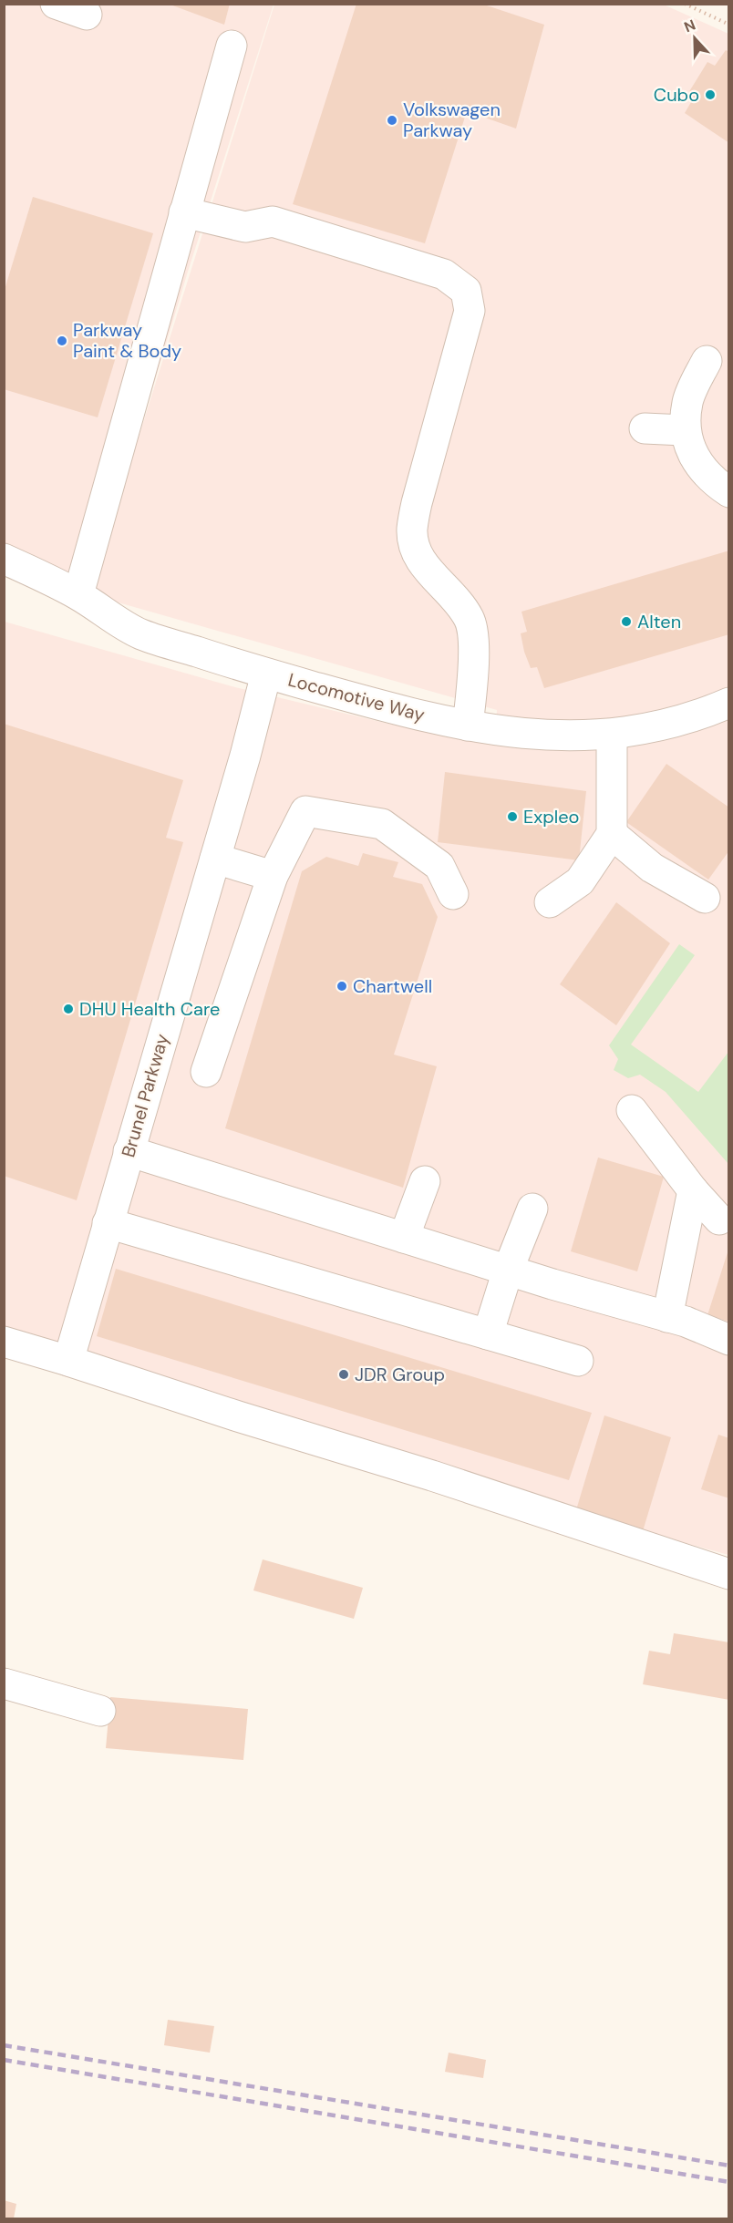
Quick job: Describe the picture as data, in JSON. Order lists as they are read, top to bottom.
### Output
{
  "streets": {
    "street": ["Locomotive Way", "Brunel Parkway"]
  },
  "crossings": [
    ["Locomotive Way", "Brunel Parkway"]
  ],
  "places": [
    "Cubo",
    "Volkswagen Parkway",
    "Parkway Paint & Body",
    "Alten",
    "Expleo",
    "Chartwell",
    "DHU Health Care",
    "JDR Group"
  ],
  "north": "top"
}
